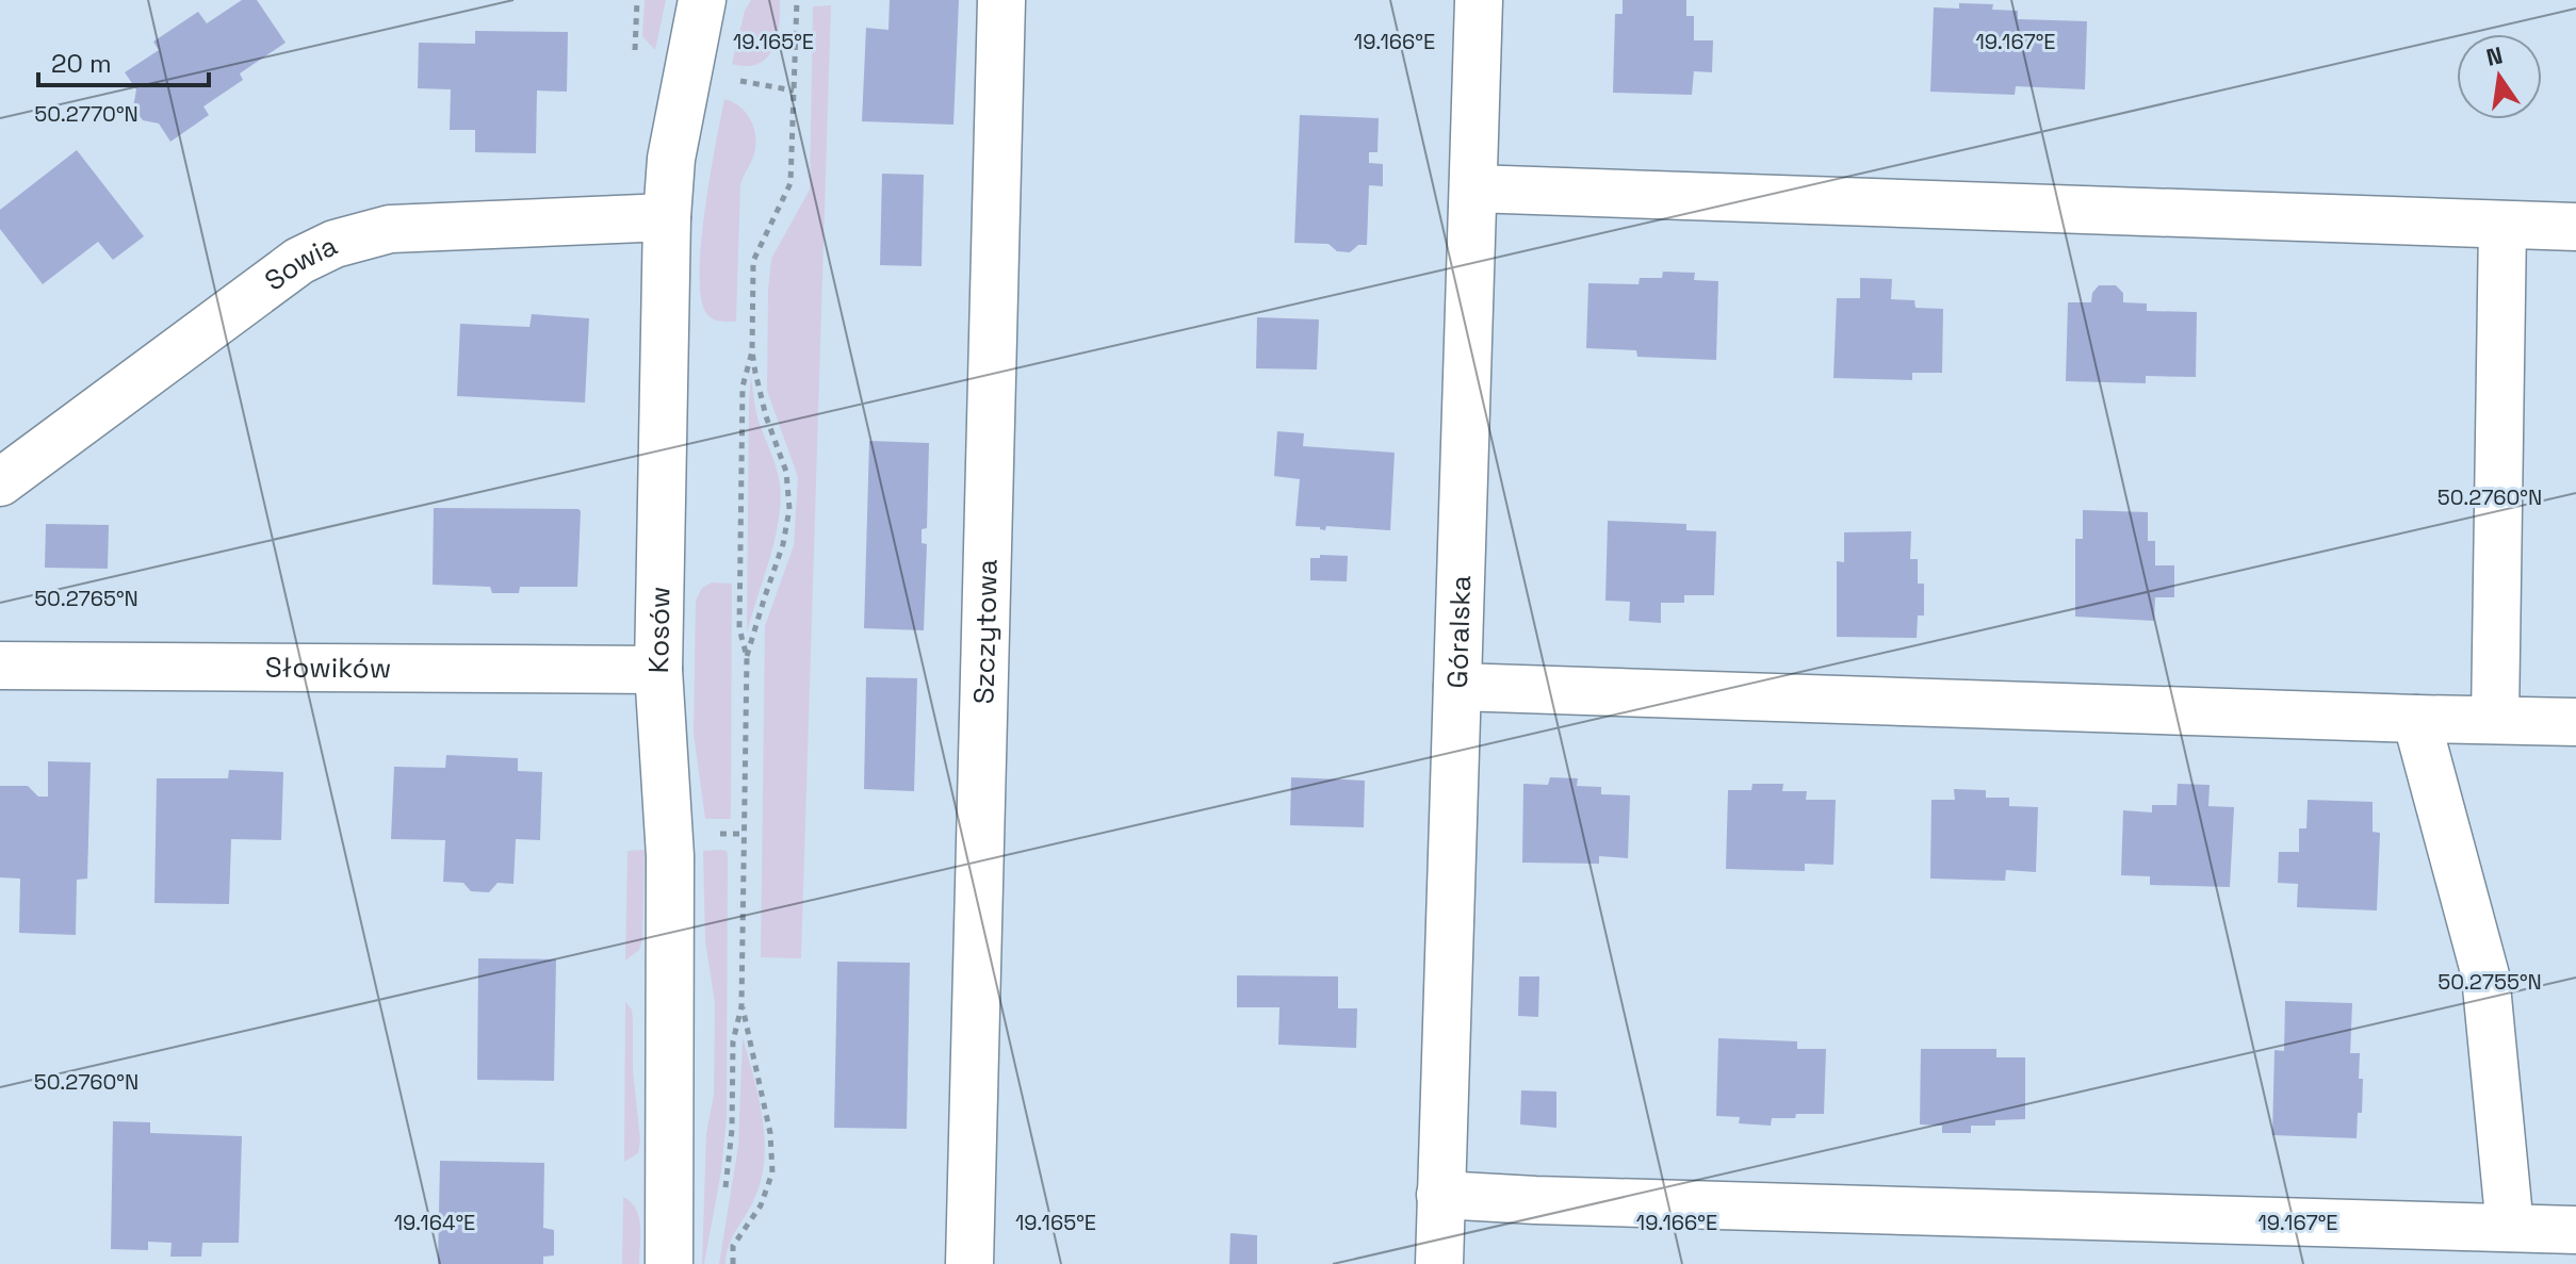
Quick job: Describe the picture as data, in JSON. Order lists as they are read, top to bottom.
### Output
{
  "streets": {
    "street": [
      "Sowia",
      "Kosów",
      "Szczytowa",
      "Góralska",
      "Słowików"
    ]
  },
  "crossings": [
    ["Sowia", "Kosów"],
    ["Kosów", "Słowików"]
  ],
  "scale_bar": "20 m",
  "north": "top",
  "coordinates": [
    "19.165°E",
    "19.166°E",
    "19.167°E",
    "50.2770°N",
    "50.2760°N",
    "50.2765°N",
    "50.2755°N",
    "19.164°E"
  ]
}
